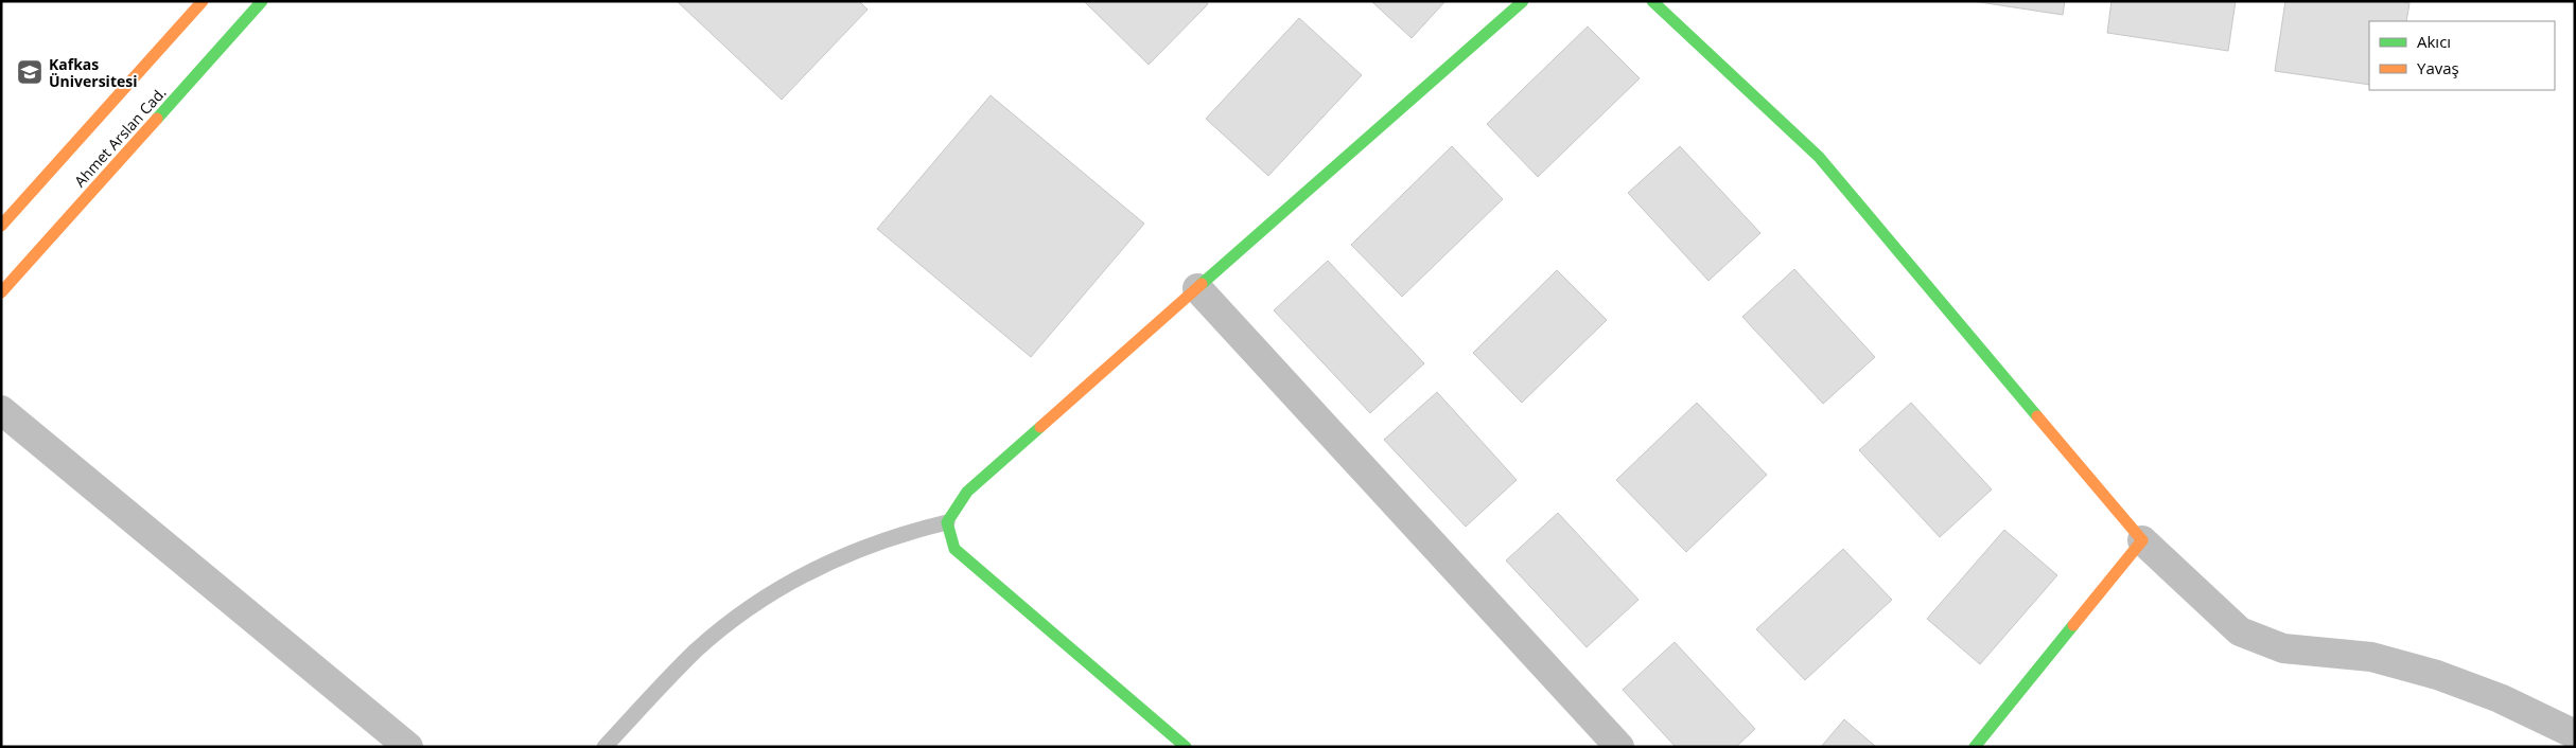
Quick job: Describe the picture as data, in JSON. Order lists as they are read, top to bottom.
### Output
{
  "streets": {
    "street": ["Ahmet Arslan Cad."]
  },
  "places": {
    "school or university": ["Kafkas Üniversitesi"]
  },
  "legend": ["Akıcı", "Yavaş"]
}
